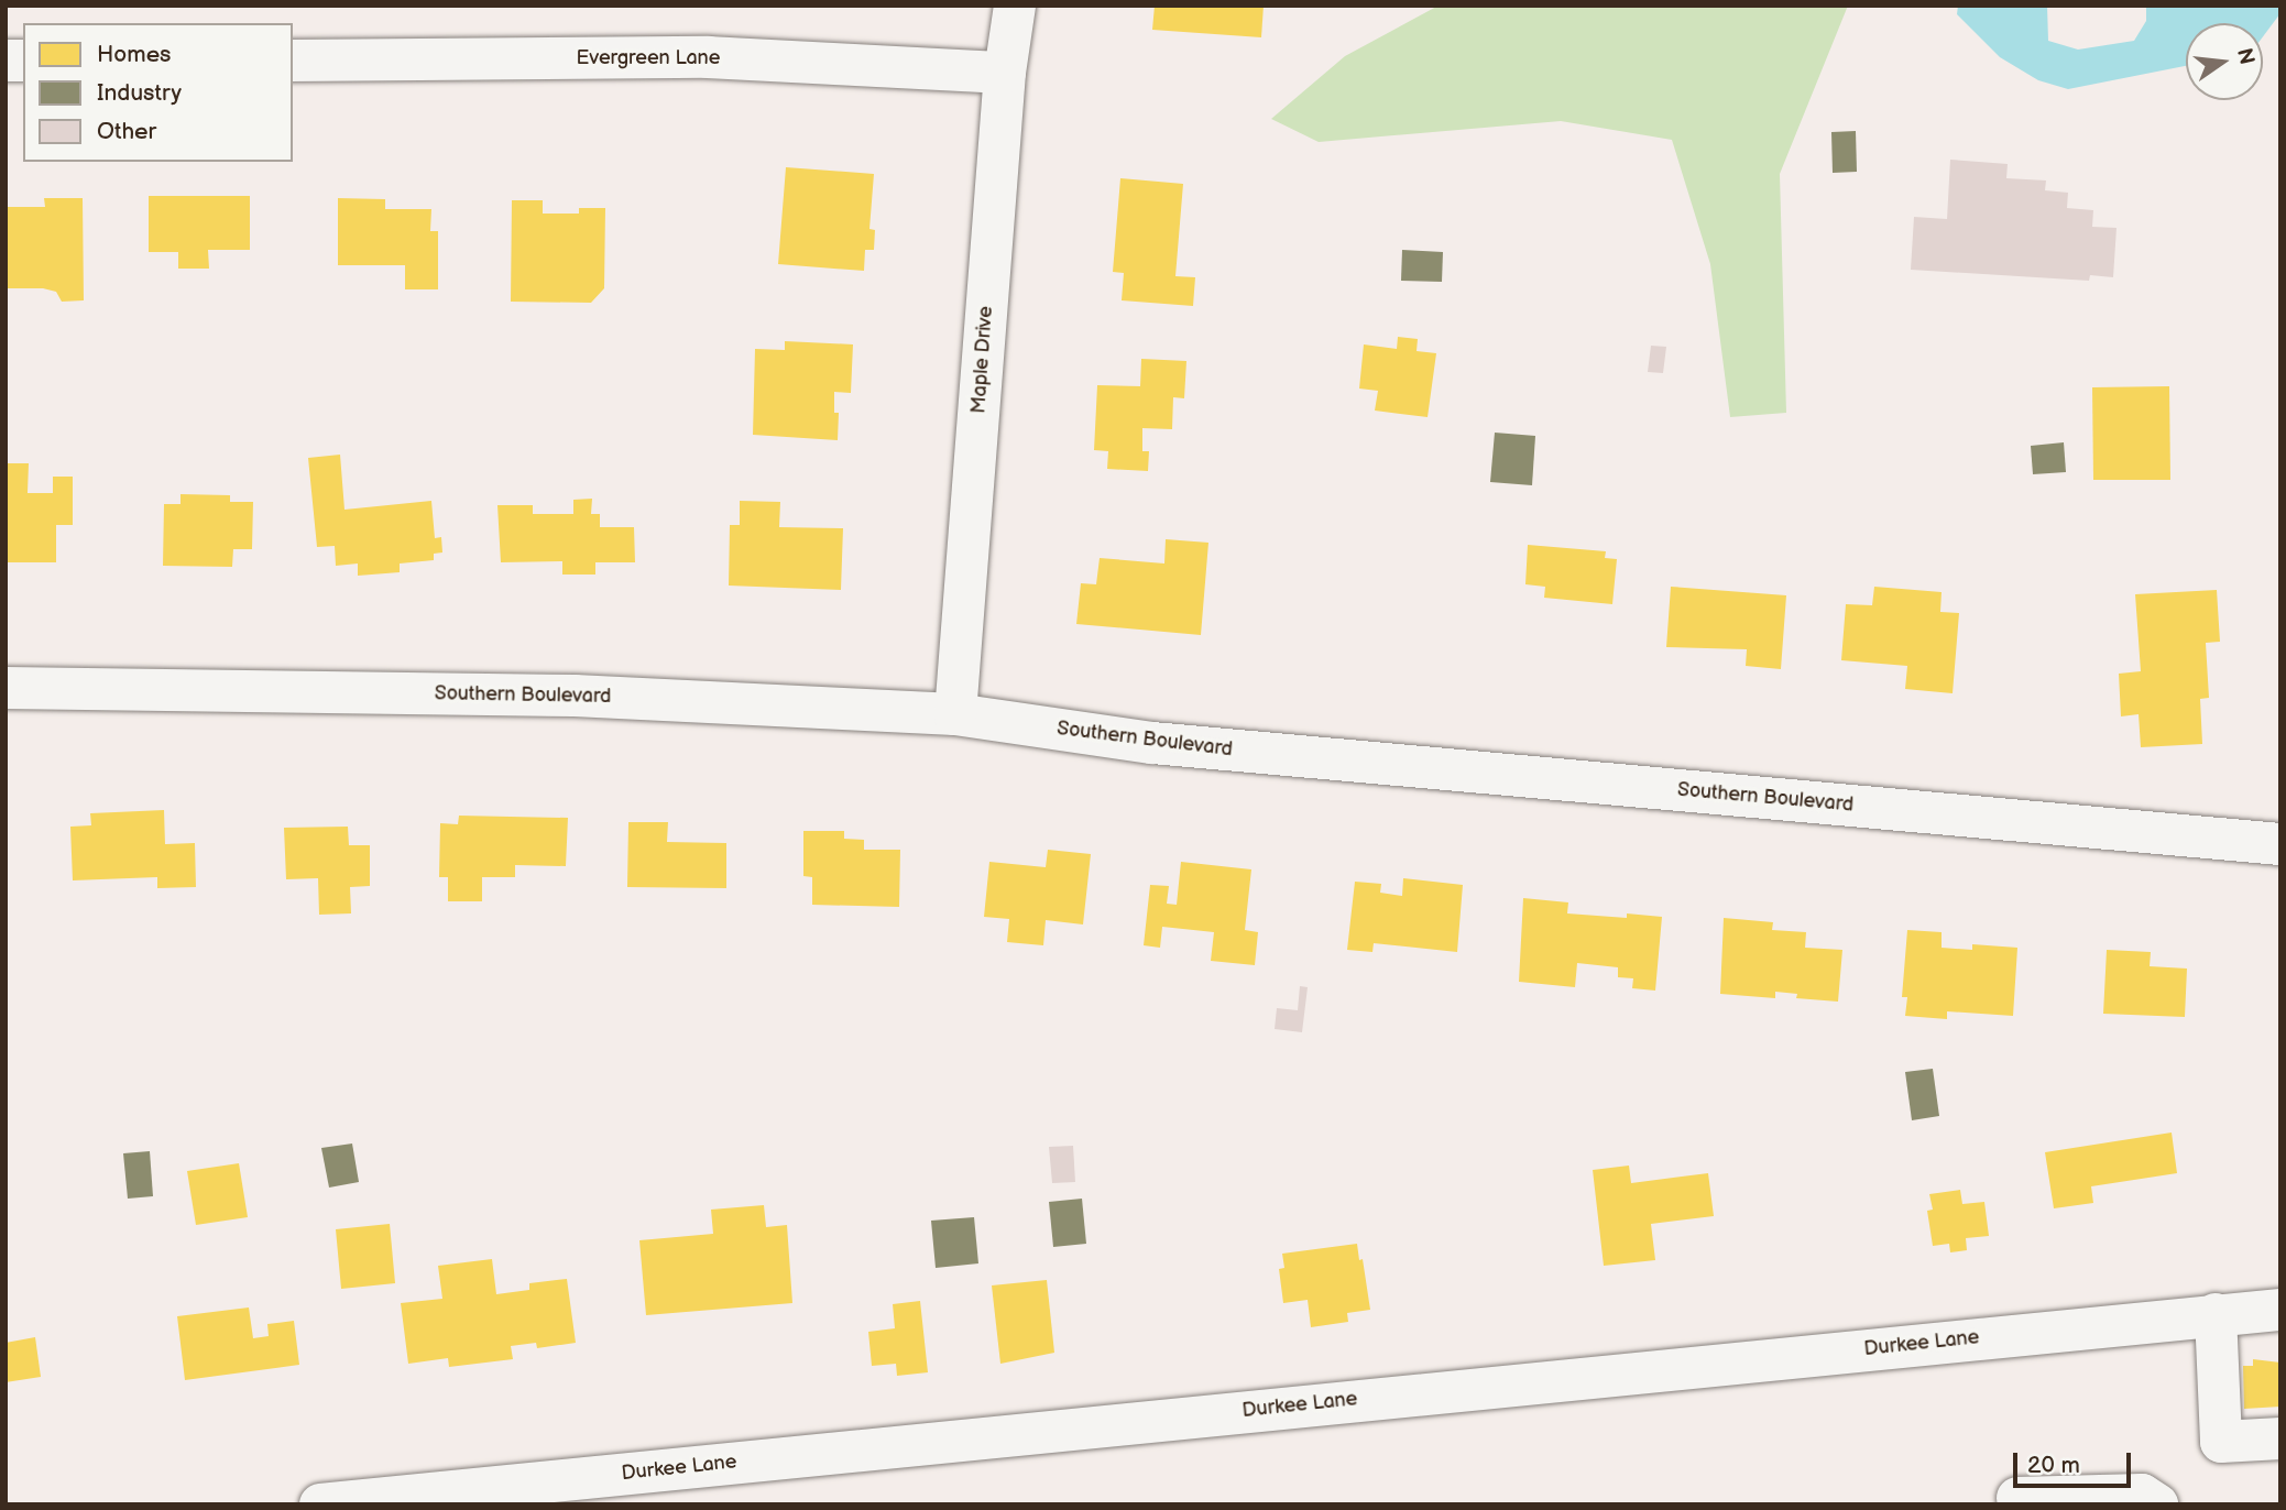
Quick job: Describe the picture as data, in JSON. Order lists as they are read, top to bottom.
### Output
{
  "streets": {
    "street": [
      "Evergreen Lane",
      "Maple Drive",
      "Southern Boulevard",
      "Durkee Lane"
    ]
  },
  "crossings": [
    ["Evergreen Lane", "Maple Drive"],
    ["Maple Drive", "Southern Boulevard"]
  ],
  "legend": ["Homes", "Industry", "Other"],
  "scale_bar": "20 m",
  "north": "right"
}
